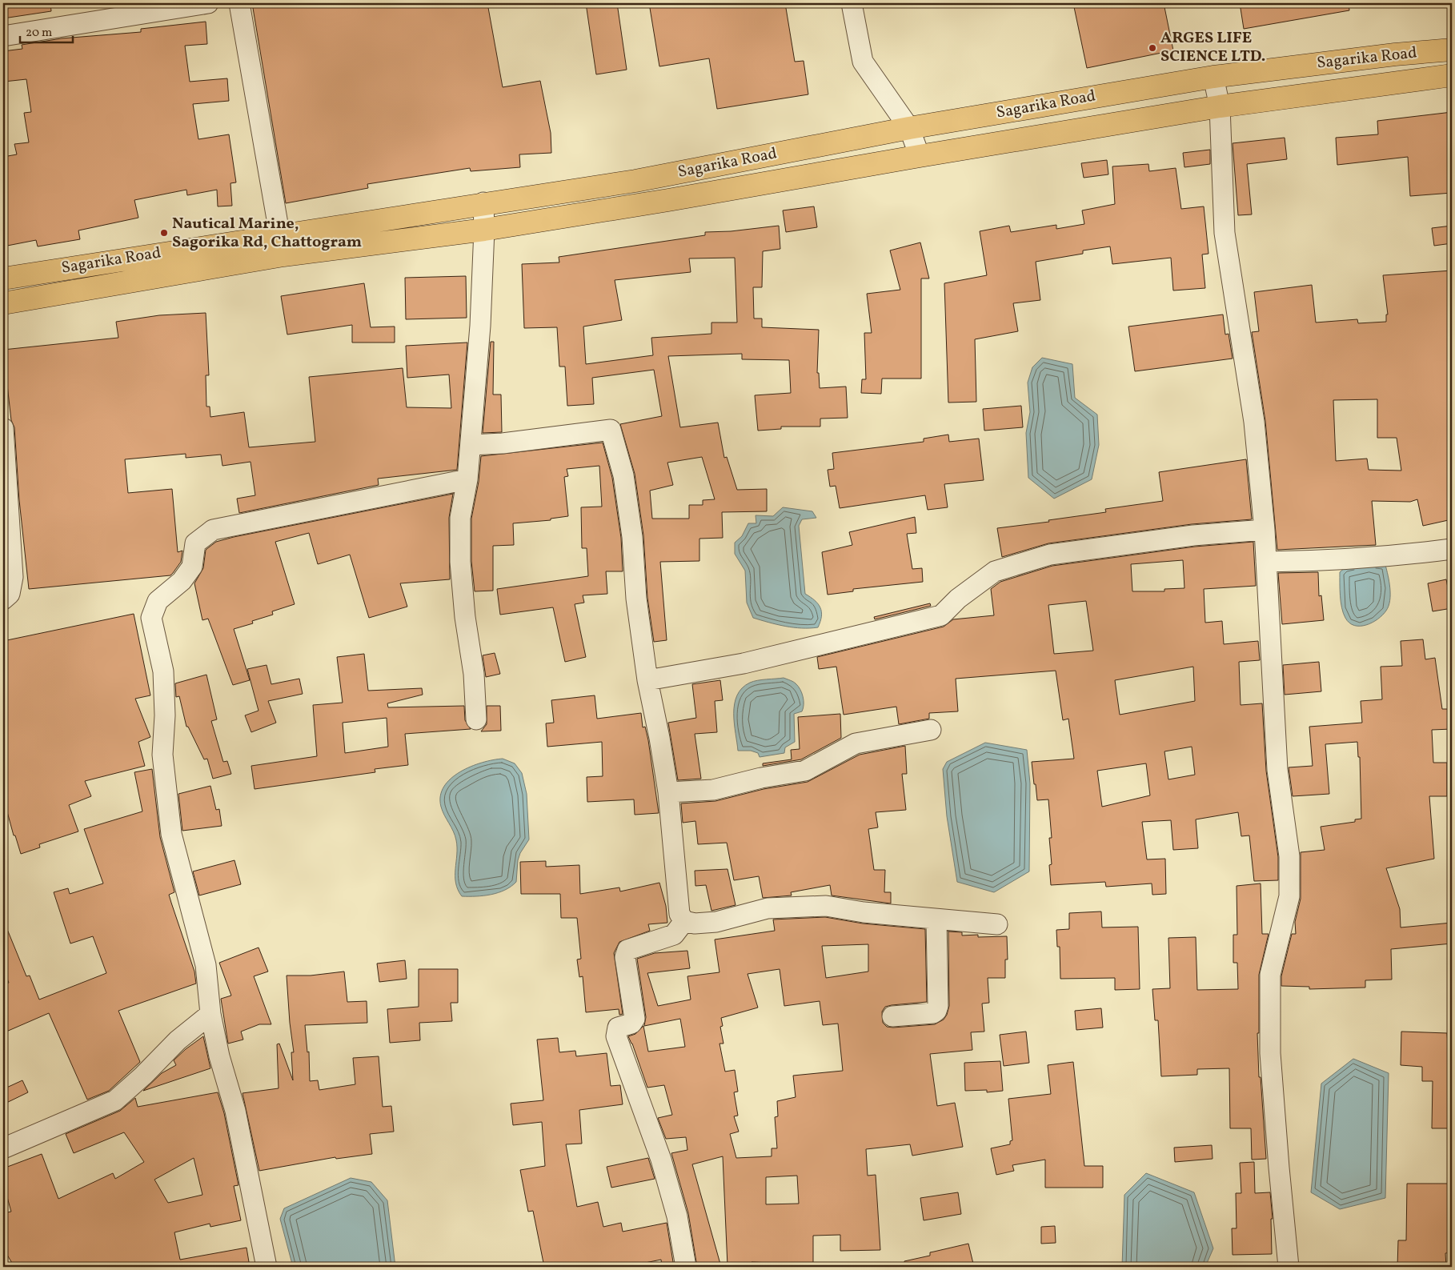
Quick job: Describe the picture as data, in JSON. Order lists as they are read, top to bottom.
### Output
{
  "streets": {
    "main road": ["Sagarika Road"]
  },
  "places": ["ARGES LIFE SCIENCE LTD.", "Nautical Marine, Sagorika Rd, Chattogram"],
  "scale_bar": "20 m"
}
